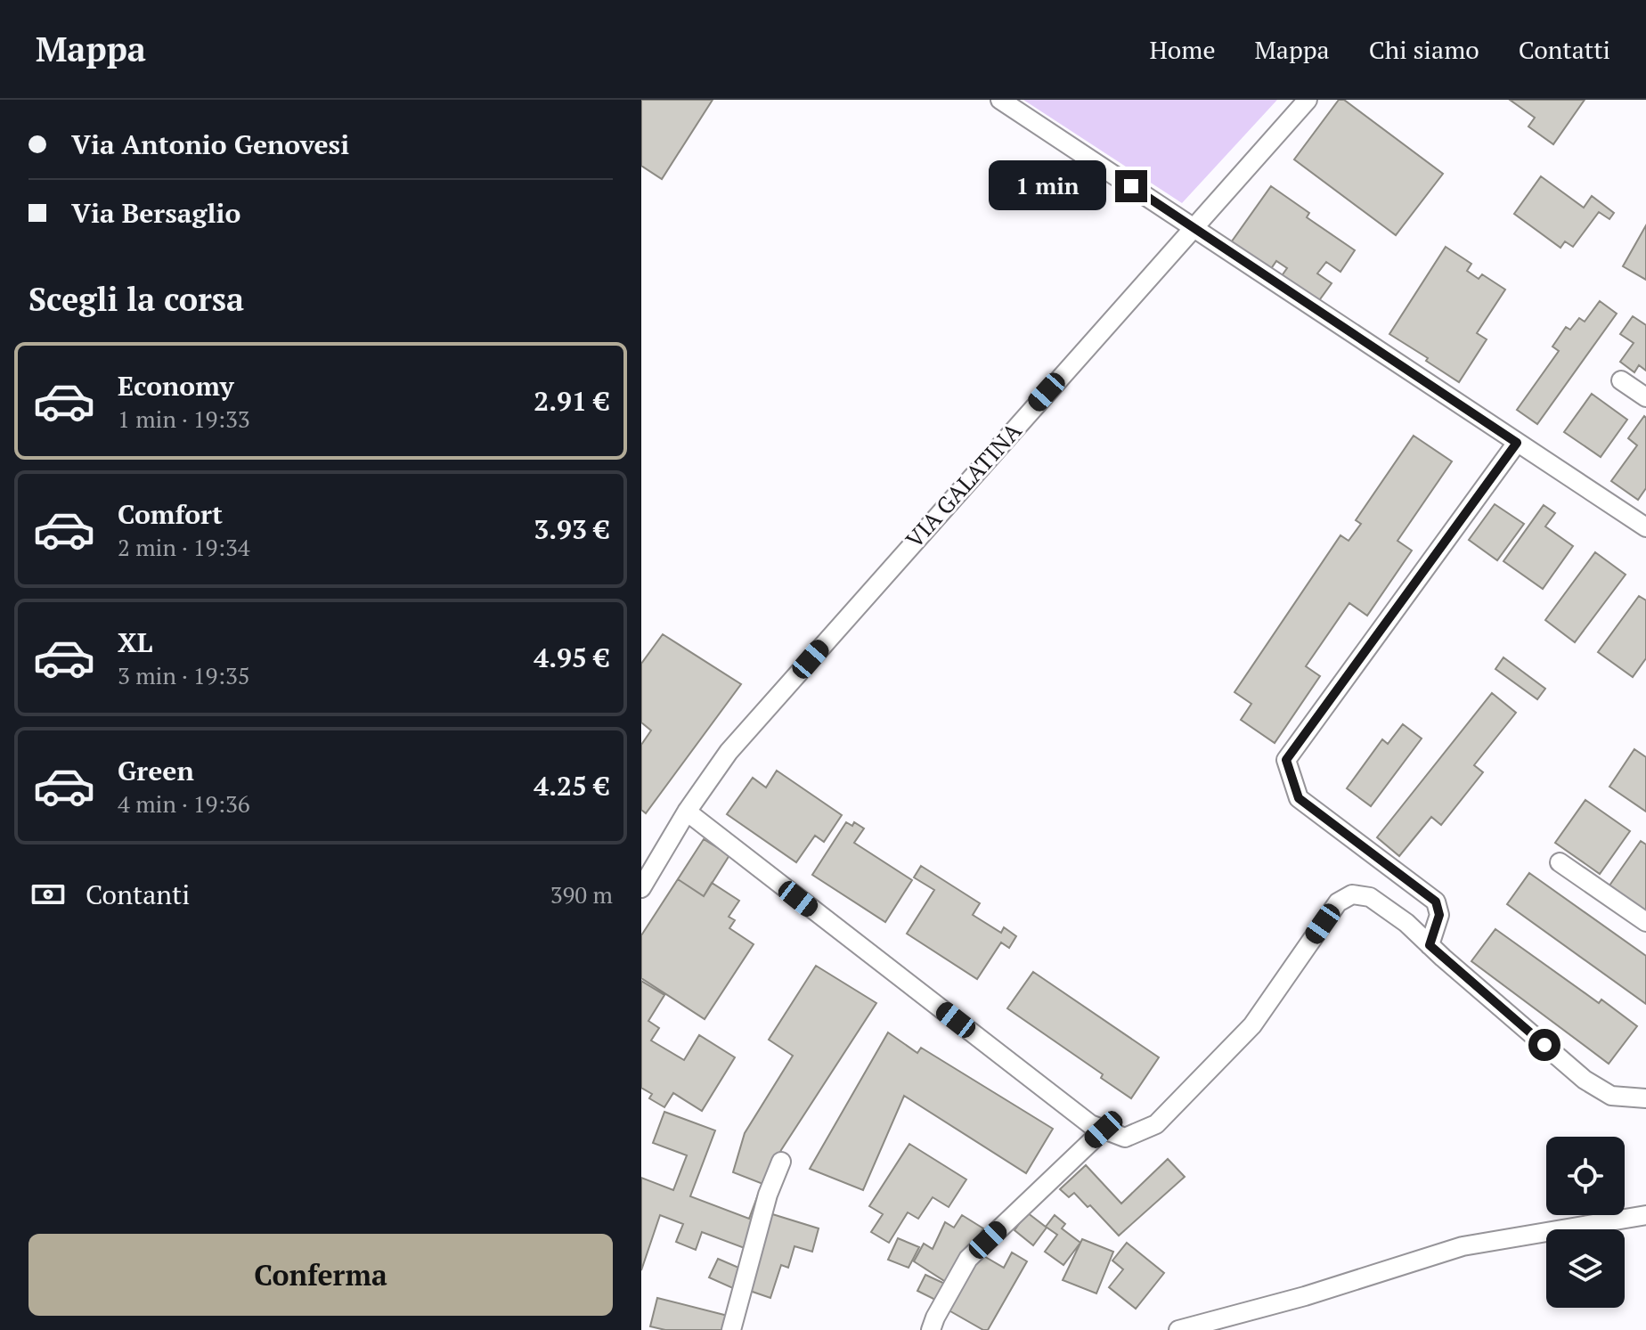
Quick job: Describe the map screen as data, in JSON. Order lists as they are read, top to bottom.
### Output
{
  "streets": {
    "street": ["VIA GALATINA"]
  },
  "page": {
    "header": "Mappa",
    "nav": [
      "Home",
      "Mappa",
      "Chi siamo",
      "Contatti"
    ],
    "banner": ["Via Antonio Genovesi", "Via Bersaglio"],
    "bubble": "1 min",
    "heading": "Scegli la corsa",
    "list": [
      {
        "name": "Economy",
        "note": "1 min · 19:33",
        "value": "2.91 €"
      },
      {
        "name": "Comfort",
        "note": "2 min · 19:34",
        "value": "3.93 €"
      },
      {
        "name": "XL",
        "note": "3 min · 19:35",
        "value": "4.95 €"
      },
      {
        "name": "Green",
        "note": "4 min · 19:36",
        "value": "4.25 €"
      }
    ],
    "pay": ["Contanti", "390 m"],
    "buttons": "Conferma"
  }
}
